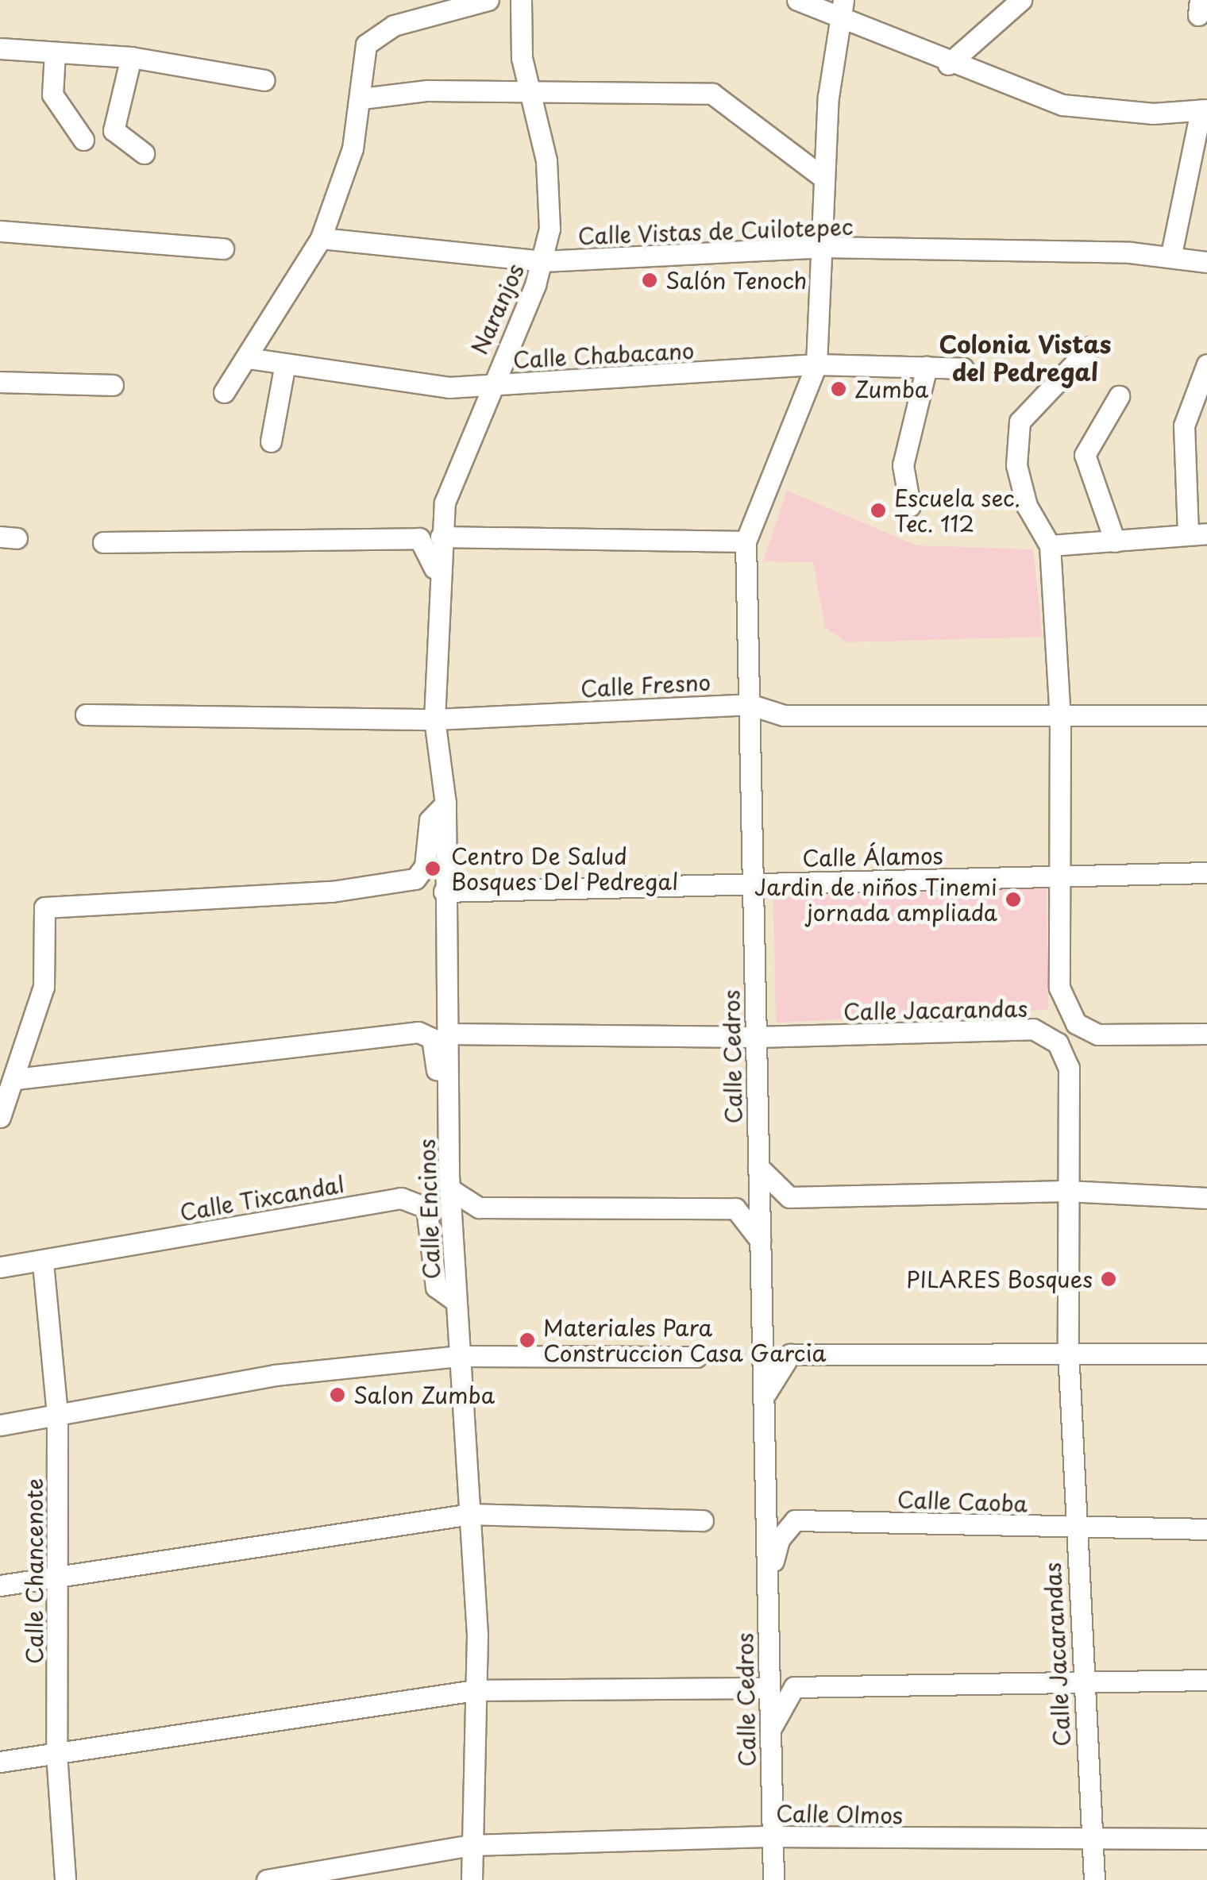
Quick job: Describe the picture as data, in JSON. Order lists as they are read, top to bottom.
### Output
{
  "streets": {
    "street": [
      "Calle Vistas de Cuilotepec",
      "Naranjos",
      "Calle Chabacano",
      "Calle Fresno",
      "Calle Álamos",
      "Calle Jacarandas",
      "Calle Cedros",
      "Calle Tixcandal",
      "Calle Encinos",
      "Calle Caoba",
      "Calle Chancenote",
      "Calle Olmos"
    ]
  },
  "crossings": [
    ["Calle Vistas de Cuilotepec", "Naranjos"],
    ["Calle Vistas de Cuilotepec", "Calle Cedros"],
    ["Naranjos", "Calle Chabacano"],
    ["Naranjos", "Calle Encinos"],
    ["Calle Chabacano", "Calle Cedros"],
    ["Calle Fresno", "Calle Jacarandas"],
    ["Calle Fresno", "Calle Cedros"],
    ["Calle Fresno", "Calle Encinos"],
    ["Calle Álamos", "Calle Jacarandas"],
    ["Calle Álamos", "Calle Cedros"],
    ["Calle Álamos", "Calle Encinos"],
    ["Calle Jacarandas", "Calle Cedros"],
    ["Calle Jacarandas", "Calle Encinos"],
    ["Calle Jacarandas", "Calle Caoba"],
    ["Calle Jacarandas", "Calle Olmos"],
    ["Calle Cedros", "Calle Caoba"],
    ["Calle Cedros", "Calle Olmos"],
    ["Calle Tixcandal", "Calle Encinos"],
    ["Calle Tixcandal", "Calle Chancenote"],
    ["Calle Encinos", "Calle Olmos"]
  ],
  "districts": ["Colonia Vistas del Pedregal"],
  "places": [
    "Salón Tenoch",
    "Zumba",
    "Escuela sec. Tec. 112",
    "Centro De Salud Bosques Del Pedregal",
    "Jardin de niños Tinemi jornada ampliada",
    "PILARES Bosques",
    "Materiales Para Construccion Casa Garcia",
    "Salon Zumba"
  ]
}
